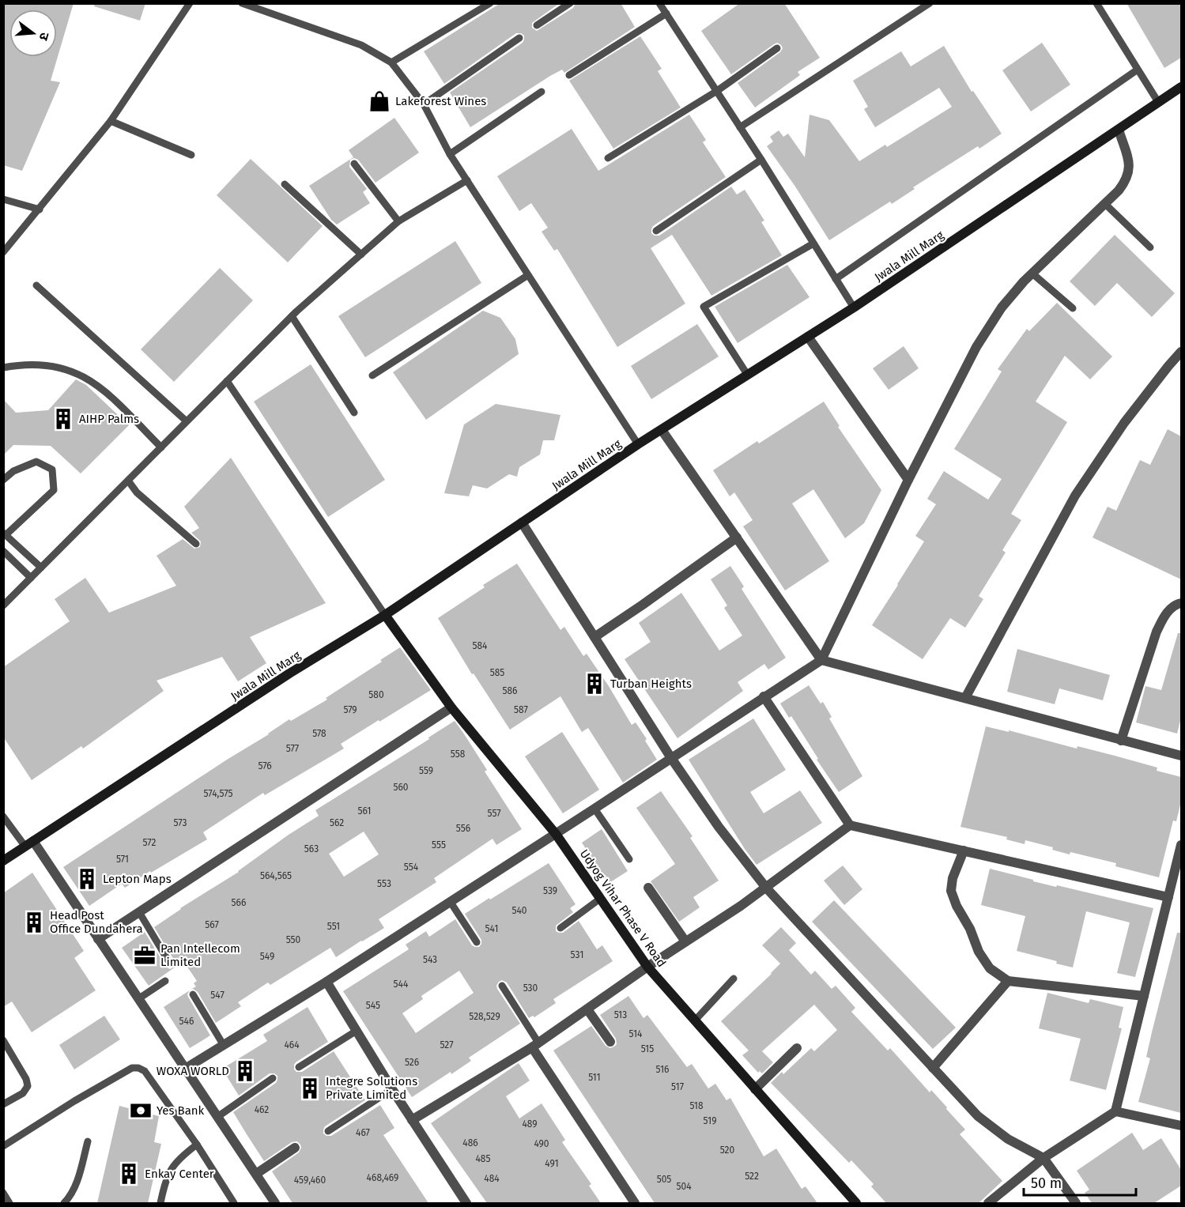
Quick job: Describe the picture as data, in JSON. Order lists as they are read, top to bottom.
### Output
{
  "streets": {
    "street": ["Jwala Mill Marg", "Udyog Vihar Phase V Road"]
  },
  "crossings": [
    ["Jwala Mill Marg", "Udyog Vihar Phase V Road"]
  ],
  "places": {
    "shop": ["Lakeforest Wines"],
    "building": [
      "AIHP Palms",
      "Turban Heights",
      "Lepton Maps",
      "Head Post Office Dundahera",
      "WOXA WORLD",
      "Integre Solutions Private Limited",
      "Enkay Center"
    ],
    "office": ["Pan Intellecom Limited"],
    "bank": ["Yes Bank"]
  },
  "house_numbers": [
    "584",
    "585",
    "586",
    "580",
    "579",
    "587",
    "578",
    "577",
    "558",
    "576",
    "559",
    "560",
    "574,575",
    "561",
    "557",
    "573",
    "562",
    "556",
    "572",
    "555",
    "563",
    "571",
    "554",
    "564,565",
    "553",
    "539",
    "566",
    "540",
    "567",
    "551",
    "541",
    "550",
    "531",
    "549",
    "543",
    "544",
    "530",
    "547",
    "545",
    "513",
    "528,529",
    "546",
    "514",
    "464",
    "527",
    "515",
    "526",
    "516",
    "511",
    "517",
    "518",
    "462",
    "519",
    "489",
    "467",
    "486",
    "490",
    "520",
    "485",
    "491",
    "522",
    "468,469",
    "484",
    "505",
    "459,460",
    "504"
  ],
  "scale_bar": "50 m",
  "north": "right"
}
